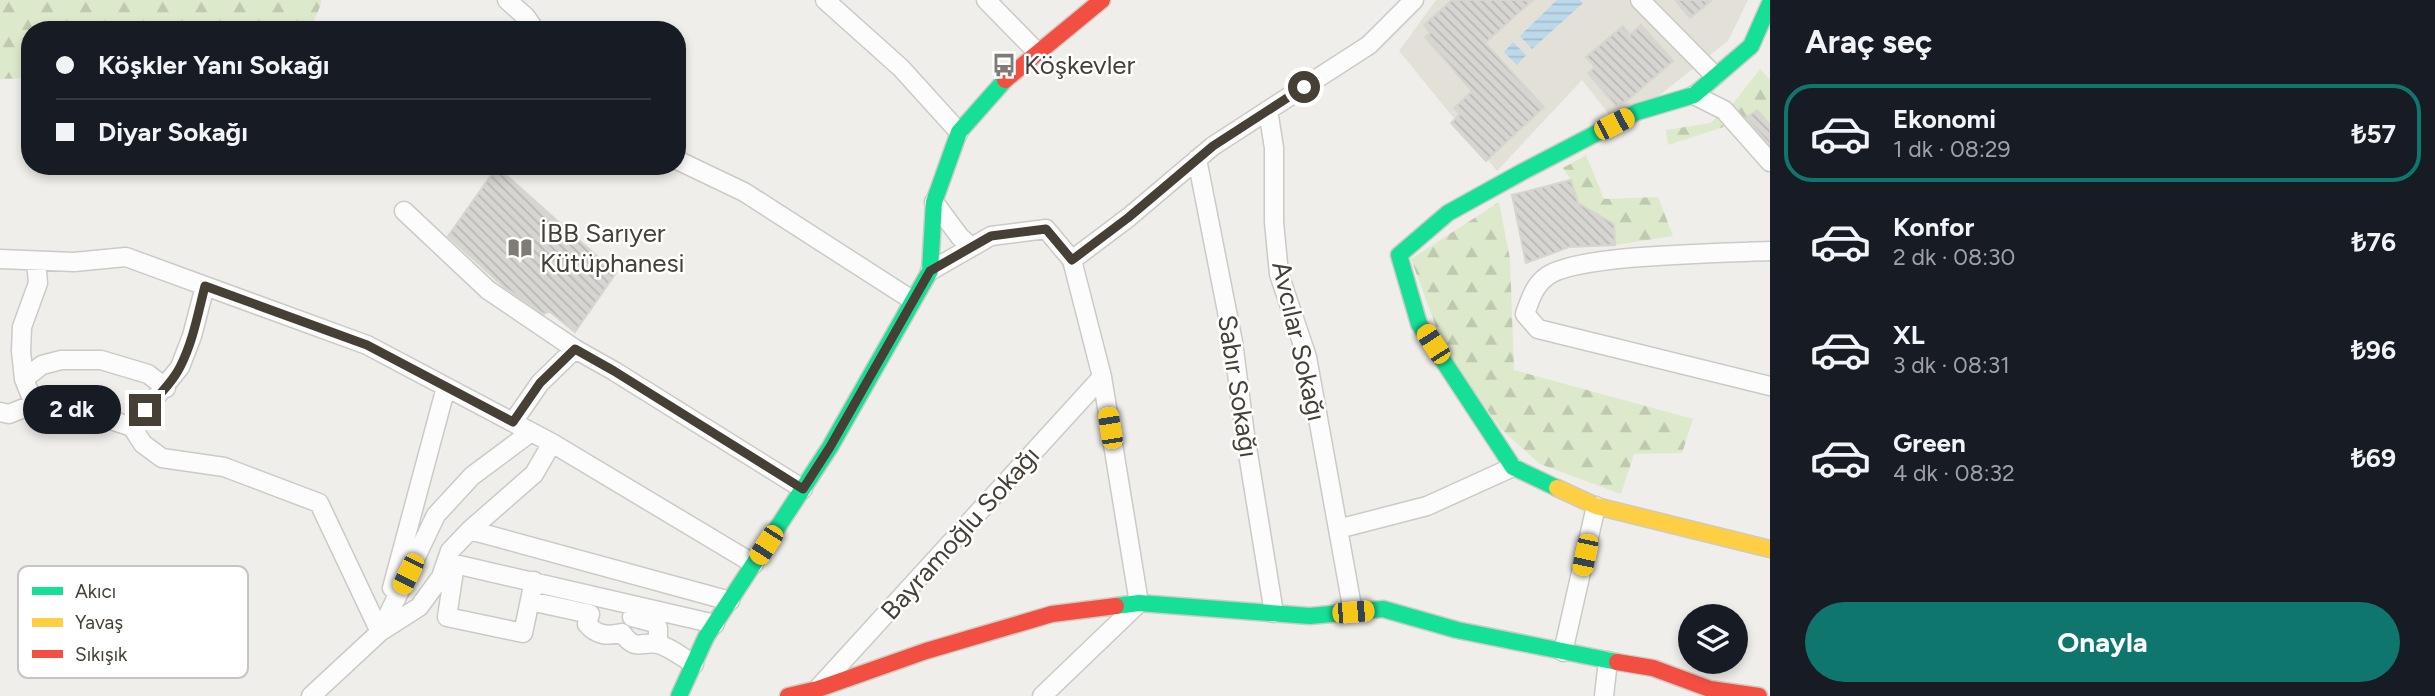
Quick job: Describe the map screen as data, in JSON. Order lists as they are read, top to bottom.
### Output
{
  "streets": {
    "street": ["Avcılar Sokağı", "Sabır Sokağı", "Bayramoğlu Sokağı"]
  },
  "places": {
    "bus stop": ["Köşkevler"],
    "library": ["İBB Sarıyer Kütüphanesi"]
  },
  "legend": ["Akıcı", "Yavaş", "Sıkışık"],
  "page": {
    "heading": "Araç seç",
    "banner": ["Köşkler Yanı Sokağı", "Diyar Sokağı"],
    "list": [
      {
        "name": "Ekonomi",
        "note": "1 dk · 08:29",
        "value": "₺57"
      },
      {
        "name": "Konfor",
        "note": "2 dk · 08:30",
        "value": "₺76"
      },
      {
        "name": "XL",
        "note": "3 dk · 08:31",
        "value": "₺96"
      },
      {
        "name": "Green",
        "note": "4 dk · 08:32",
        "value": "₺69"
      }
    ],
    "bubble": "2 dk",
    "buttons": "Onayla"
  }
}
